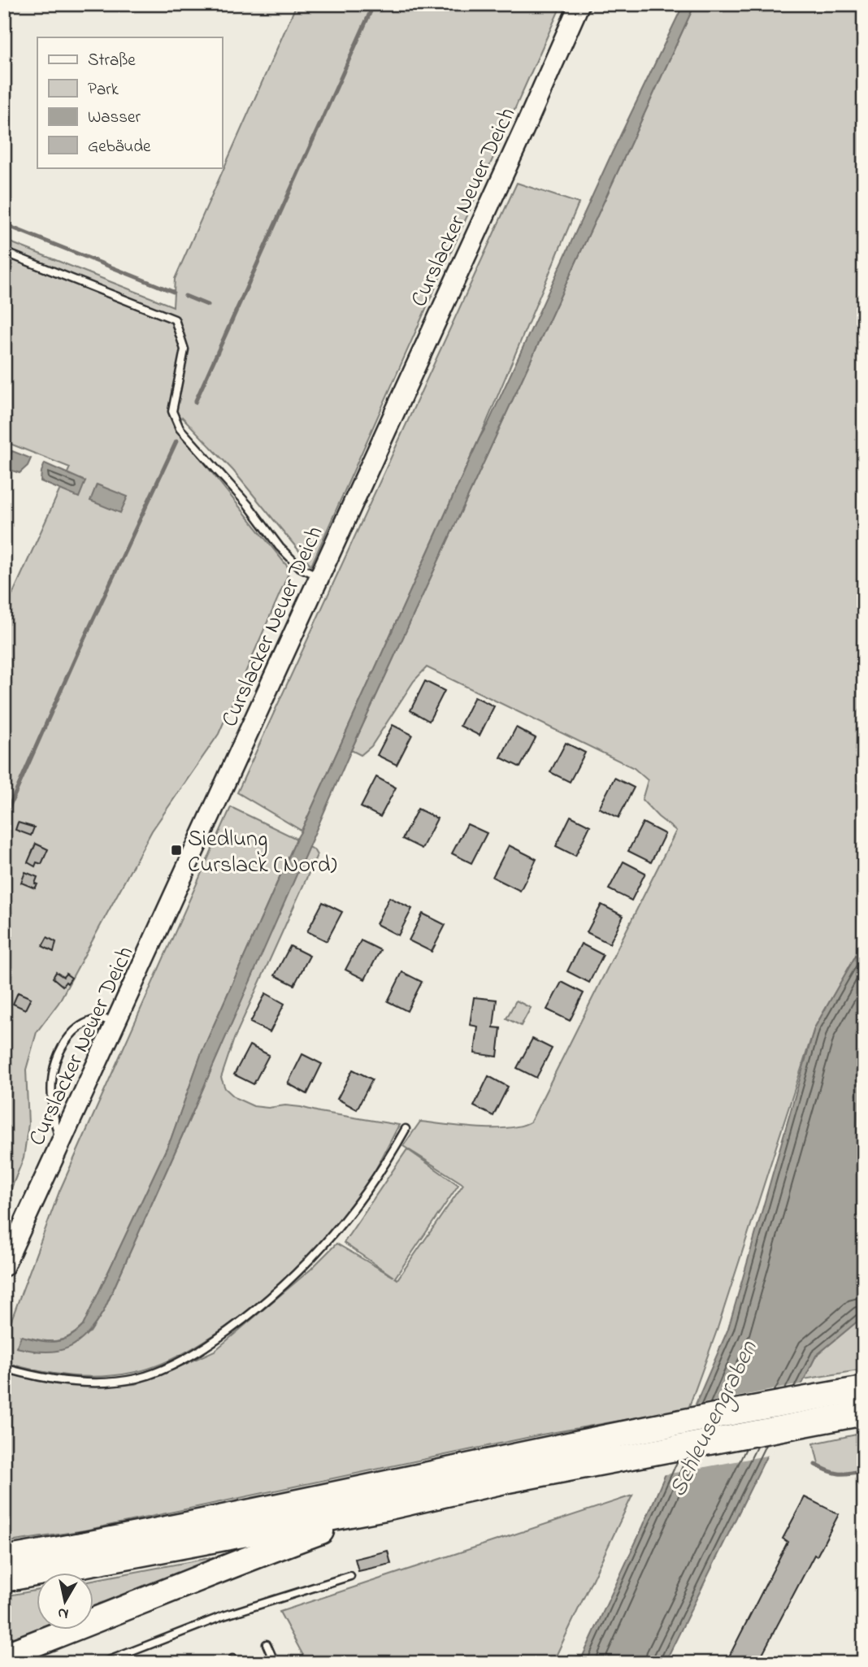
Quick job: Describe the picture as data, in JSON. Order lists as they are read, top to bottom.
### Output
{
  "streets": {
    "street": ["Curslacker Neuer Deich"]
  },
  "water": ["Schleusengraben"],
  "places": {
    "transit": ["Siedlung Curslack (Nord)"]
  },
  "legend": [
    "Straße",
    "Park",
    "Wasser",
    "Gebäude"
  ],
  "north": "bottom"
}
